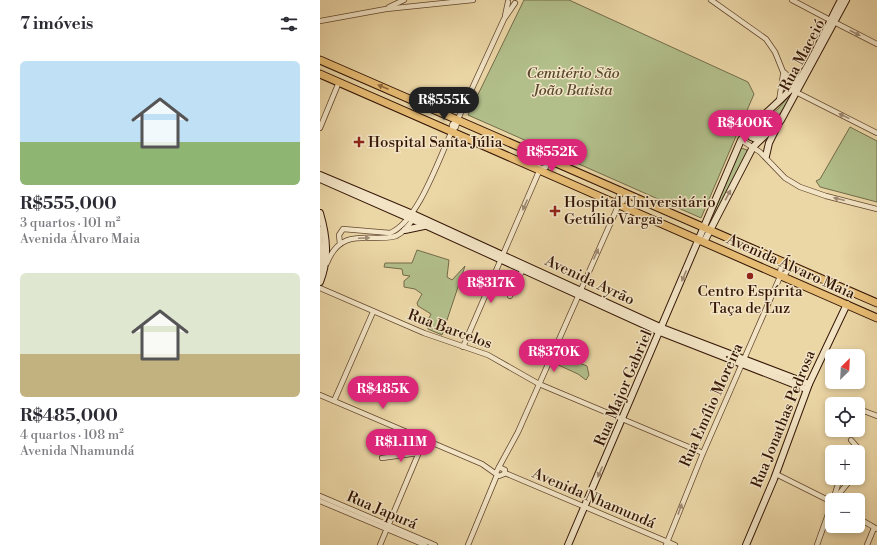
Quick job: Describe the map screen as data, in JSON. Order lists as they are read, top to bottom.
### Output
{
  "streets": {
    "main road": [
      "Rua Maceió",
      "Avenida Álvaro Maia",
      "Avenida Ayrão",
      "Rua Major Gabriel",
      "Rua Jonathas Pedrosa"
    ],
    "street": [
      "Rua Barcelos",
      "Rua Emílio Moreira",
      "Avenida Nhamundá",
      "Rua Japurá"
    ]
  },
  "crossings": [
    ["Rua Maceió", "Avenida Álvaro Maia"],
    ["Rua Maceió", "Rua Major Gabriel"],
    ["Avenida Álvaro Maia", "Rua Major Gabriel"],
    ["Avenida Álvaro Maia", "Rua Emílio Moreira"],
    ["Avenida Álvaro Maia", "Rua Jonathas Pedrosa"],
    ["Avenida Ayrão", "Rua Major Gabriel"],
    ["Avenida Ayrão", "Rua Emílio Moreira"],
    ["Avenida Ayrão", "Rua Jonathas Pedrosa"],
    ["Rua Barcelos", "Rua Major Gabriel"],
    ["Rua Barcelos", "Rua Emílio Moreira"],
    ["Rua Major Gabriel", "Avenida Nhamundá"],
    ["Rua Emílio Moreira", "Avenida Nhamundá"]
  ],
  "one_way": ["Rua Major Gabriel"],
  "parks": ["Cemitério São João Batista"],
  "places": {
    "health": ["Hospital Santa Júlia", "Hospital Universitário Getúlio Vargas"],
    "other": ["Centro Espírita Taça de Luz"]
  },
  "north": "top right",
  "page": {
    "heading": "7 imóveis",
    "list": [
      {
        "name": "R$555,000",
        "note": "3 quartos · 101 m² · Avenida Álvaro Maia"
      },
      {
        "name": "R$485,000",
        "note": "4 quartos · 108 m² · Avenida Nhamundá"
      }
    ],
    "price": [
      "R$555K",
      "R$400K",
      "R$552K",
      "R$317K",
      "R$370K",
      "R$485K",
      "R$1.11M"
    ],
    "map_buttons": ["+", "−"]
  }
}
